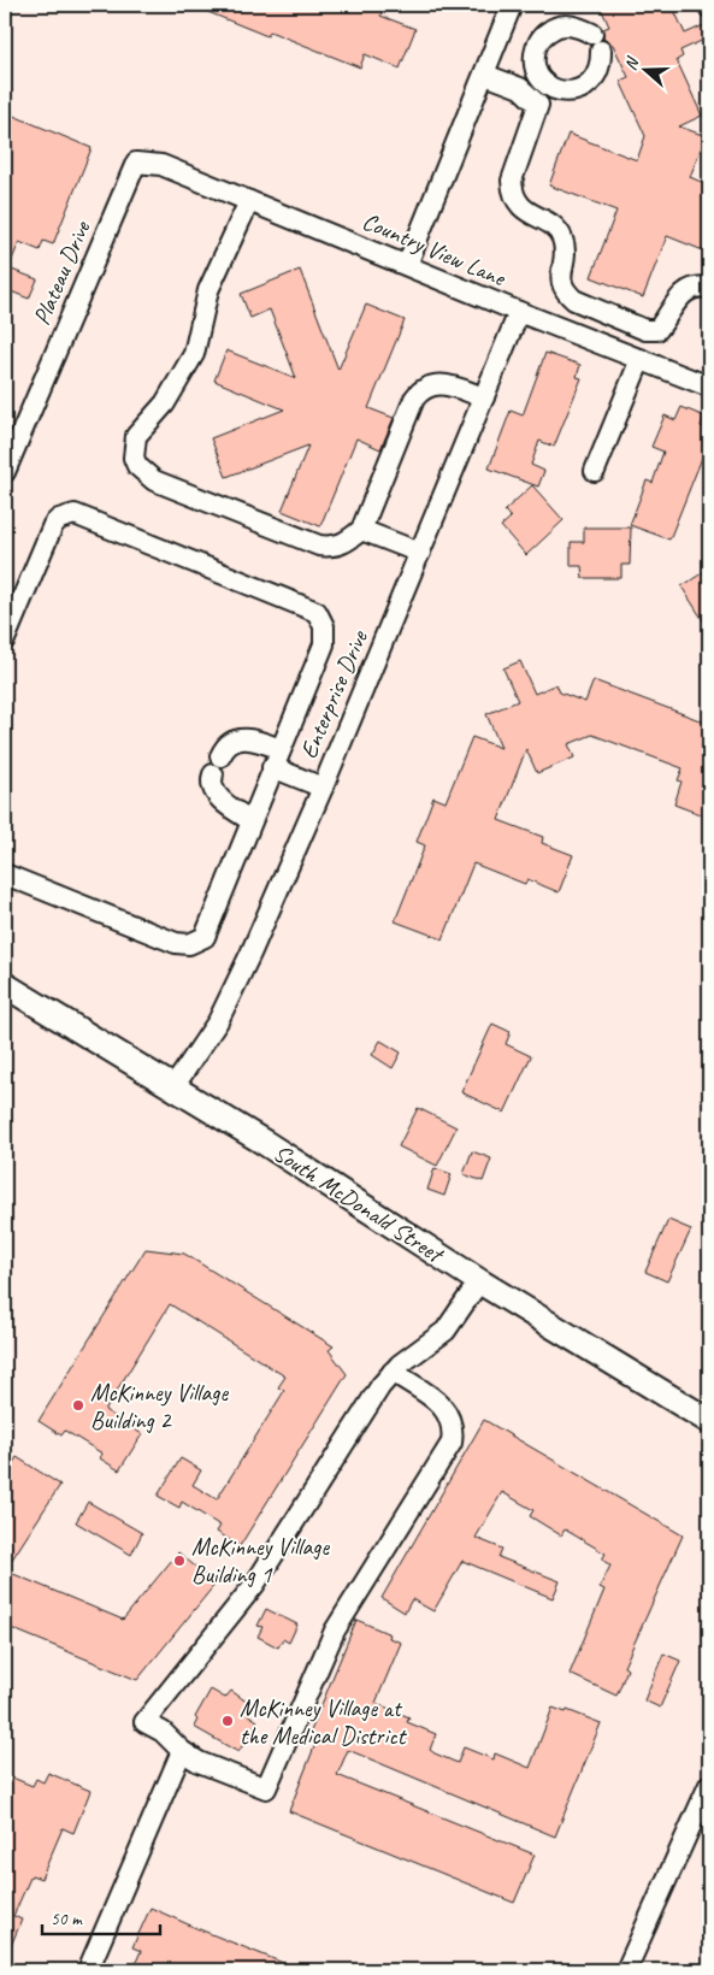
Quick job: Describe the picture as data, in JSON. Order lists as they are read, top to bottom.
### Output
{
  "streets": {
    "main road": ["South McDonald Street"],
    "street": ["Country View Lane", "Plateau Drive", "Enterprise Drive"]
  },
  "crossings": [
    ["Country View Lane", "Plateau Drive"],
    ["Country View Lane", "Enterprise Drive"],
    ["Enterprise Drive", "South McDonald Street"]
  ],
  "places": ["McKinney Village Building 2", "McKinney Village Building 1", "McKinney Village at the Medical District"],
  "scale_bar": "50 m",
  "north": "left"
}
